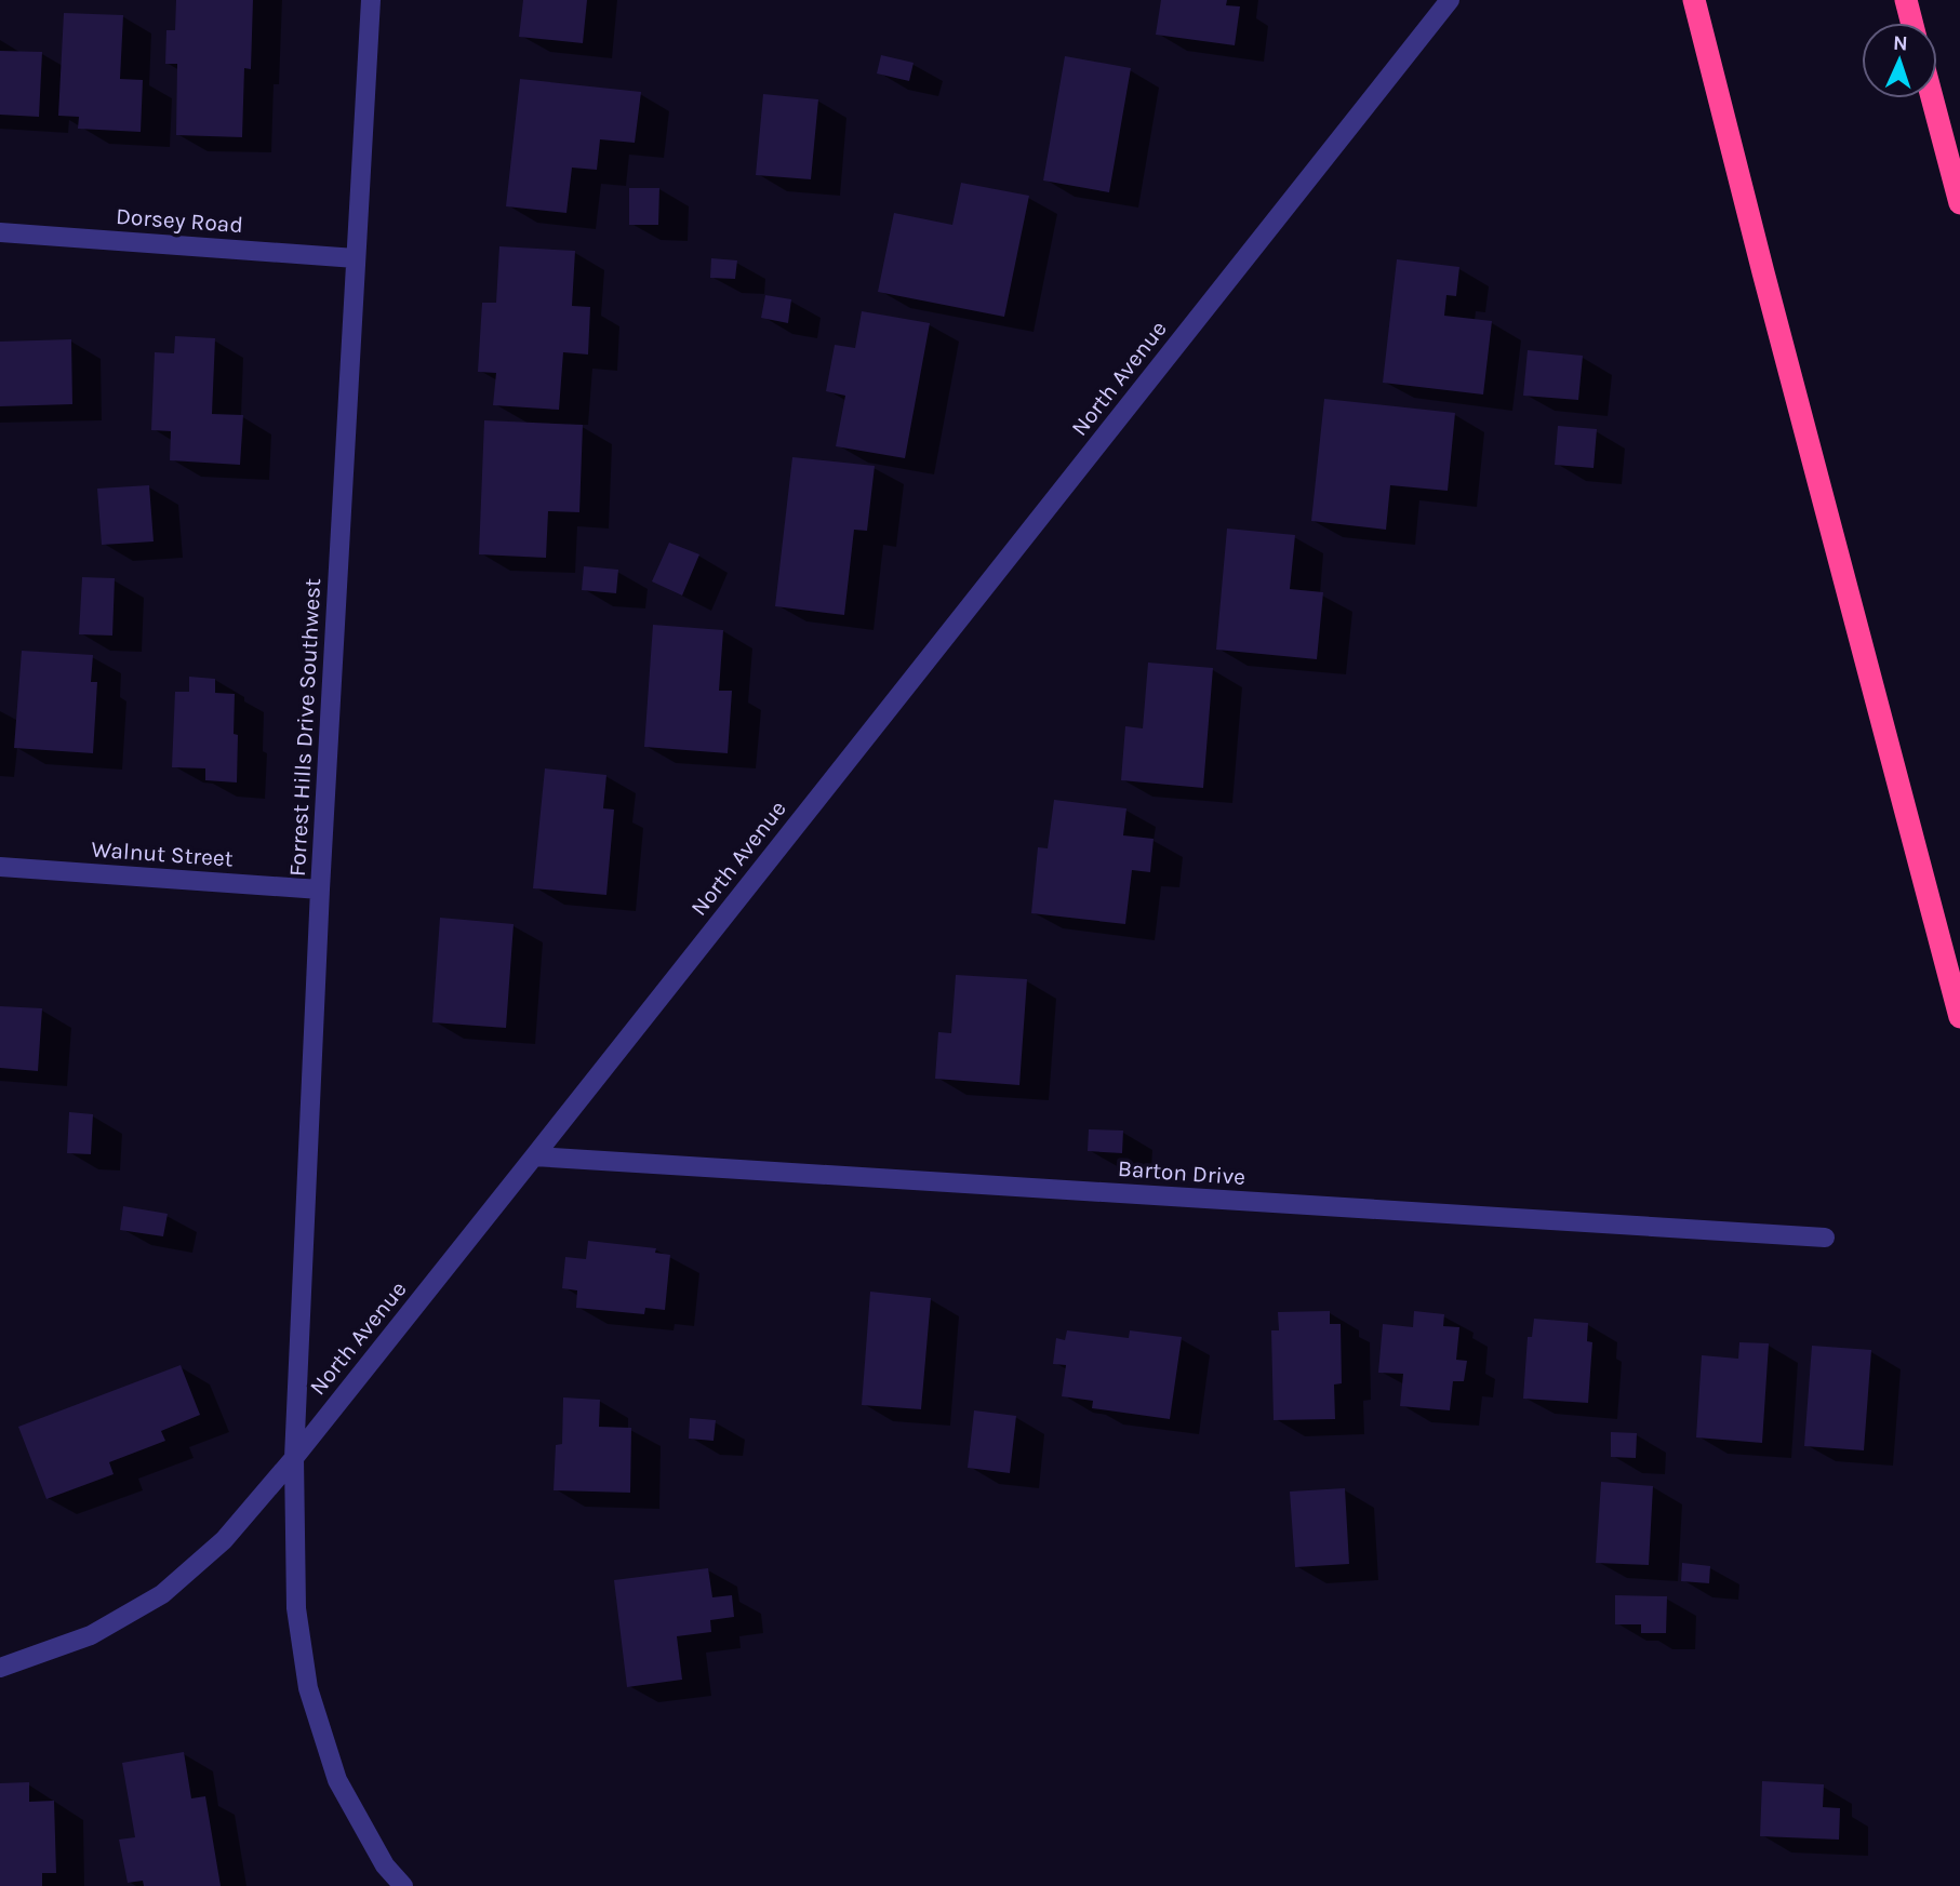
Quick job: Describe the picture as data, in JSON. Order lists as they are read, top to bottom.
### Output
{
  "streets": {
    "street": [
      "Dorsey Road",
      "North Avenue",
      "Forrest Hills Drive Southwest",
      "Walnut Street",
      "Barton Drive"
    ]
  },
  "crossings": [
    ["Dorsey Road", "Forrest Hills Drive Southwest"],
    ["North Avenue", "Forrest Hills Drive Southwest"],
    ["North Avenue", "Barton Drive"],
    ["Forrest Hills Drive Southwest", "Walnut Street"]
  ],
  "north": "top"
}
